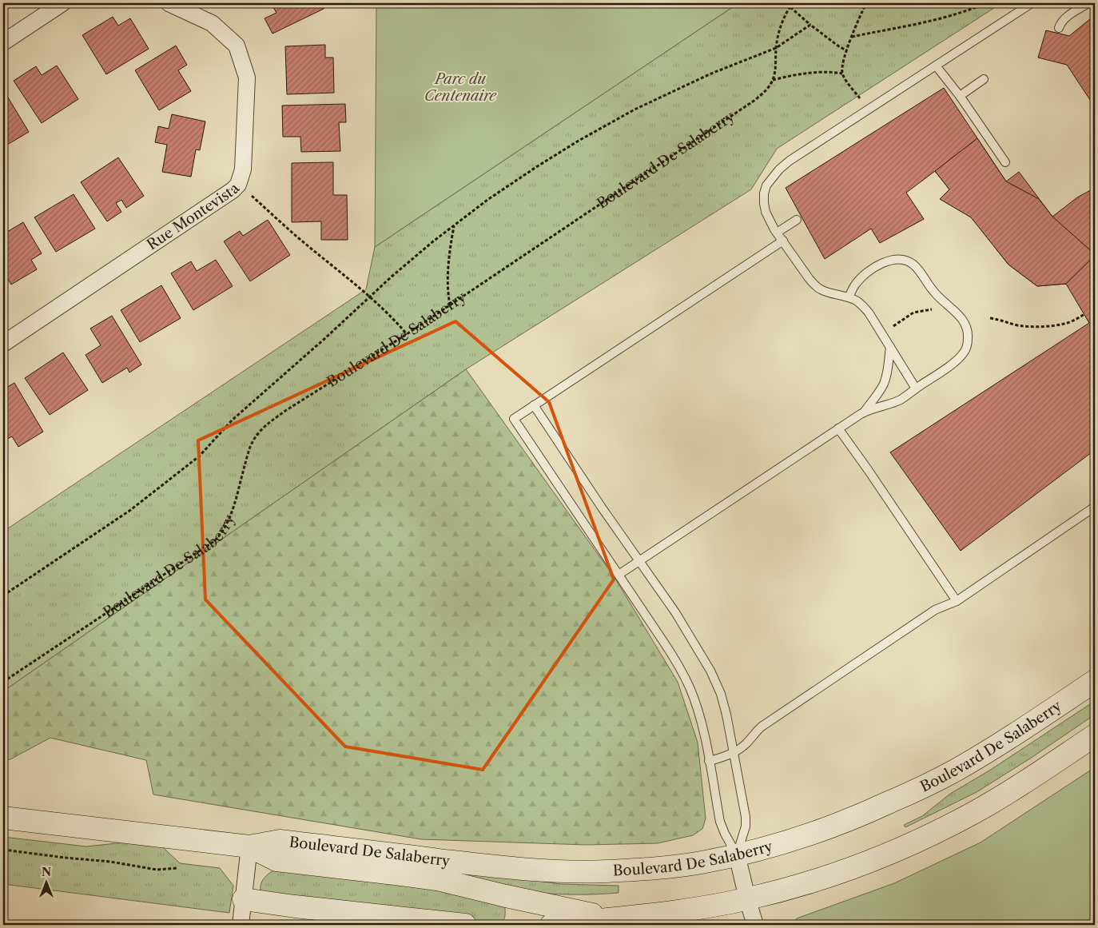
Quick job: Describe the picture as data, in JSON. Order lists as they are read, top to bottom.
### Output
{
  "streets": {
    "street": ["Boulevard De Salaberry", "Rue Montevista"]
  },
  "parks": ["Parc du Centenaire"],
  "north": "top"
}
